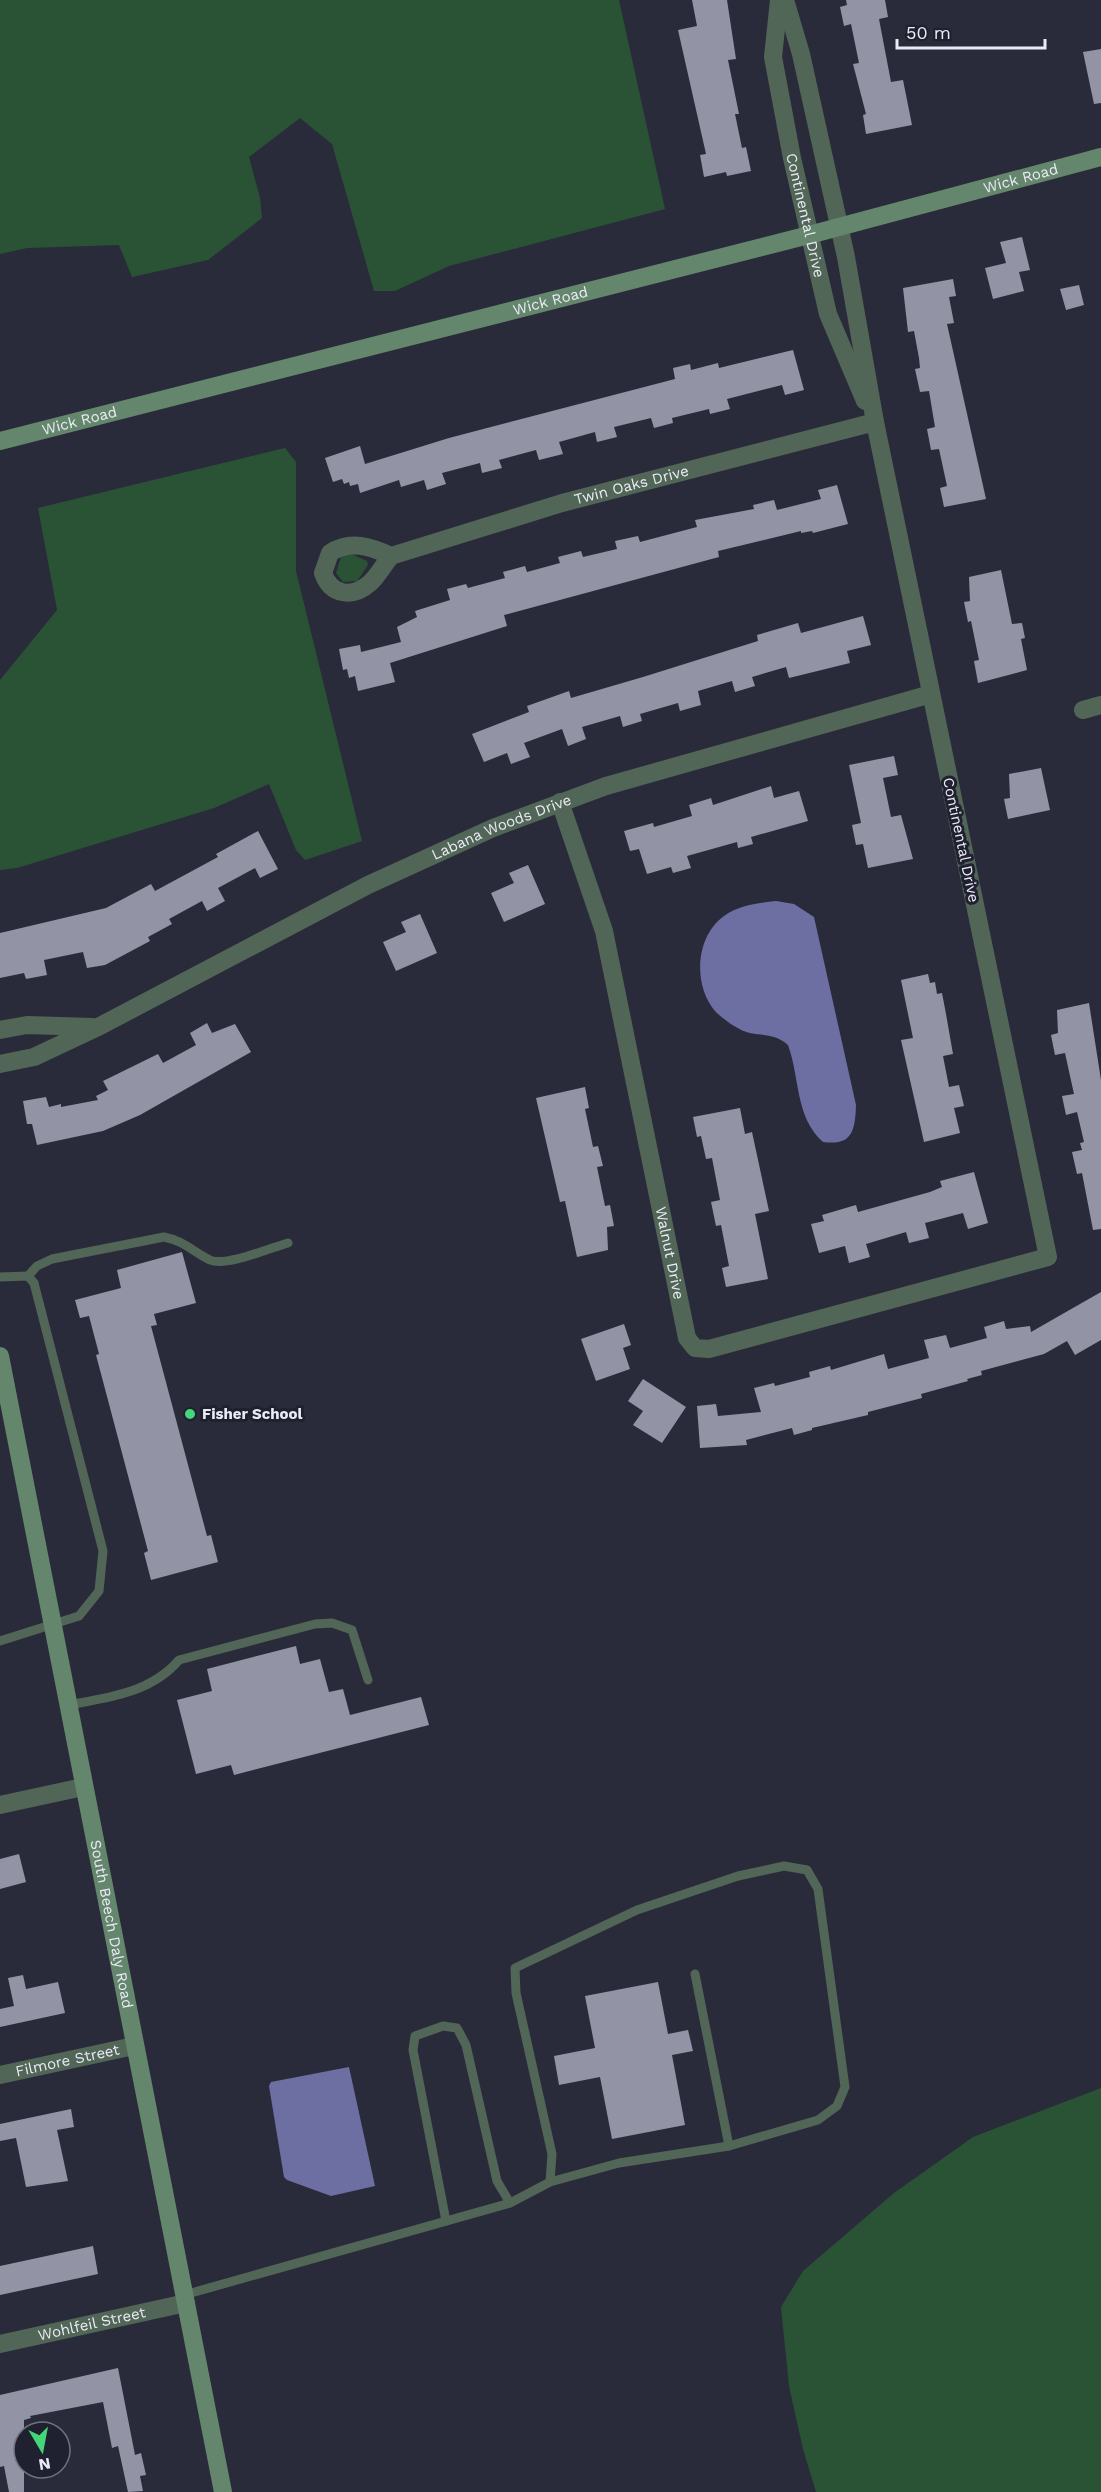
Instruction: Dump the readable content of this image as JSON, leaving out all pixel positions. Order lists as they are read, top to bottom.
{
  "streets": {
    "street": [
      "Wick Road",
      "Continental Drive",
      "Twin Oaks Drive",
      "Labana Woods Drive",
      "Walnut Drive",
      "South Beech Daly Road",
      "Filmore Street",
      "Wohlfeil Street"
    ]
  },
  "crossings": [
    ["Wick Road", "Continental Drive"],
    ["Continental Drive", "Twin Oaks Drive"],
    ["Continental Drive", "Labana Woods Drive"],
    ["Continental Drive", "Walnut Drive"],
    ["Labana Woods Drive", "Walnut Drive"],
    ["South Beech Daly Road", "Filmore Street"],
    ["South Beech Daly Road", "Wohlfeil Street"]
  ],
  "places": ["Fisher School"],
  "scale_bar": "50 m",
  "north": "bottom"
}
